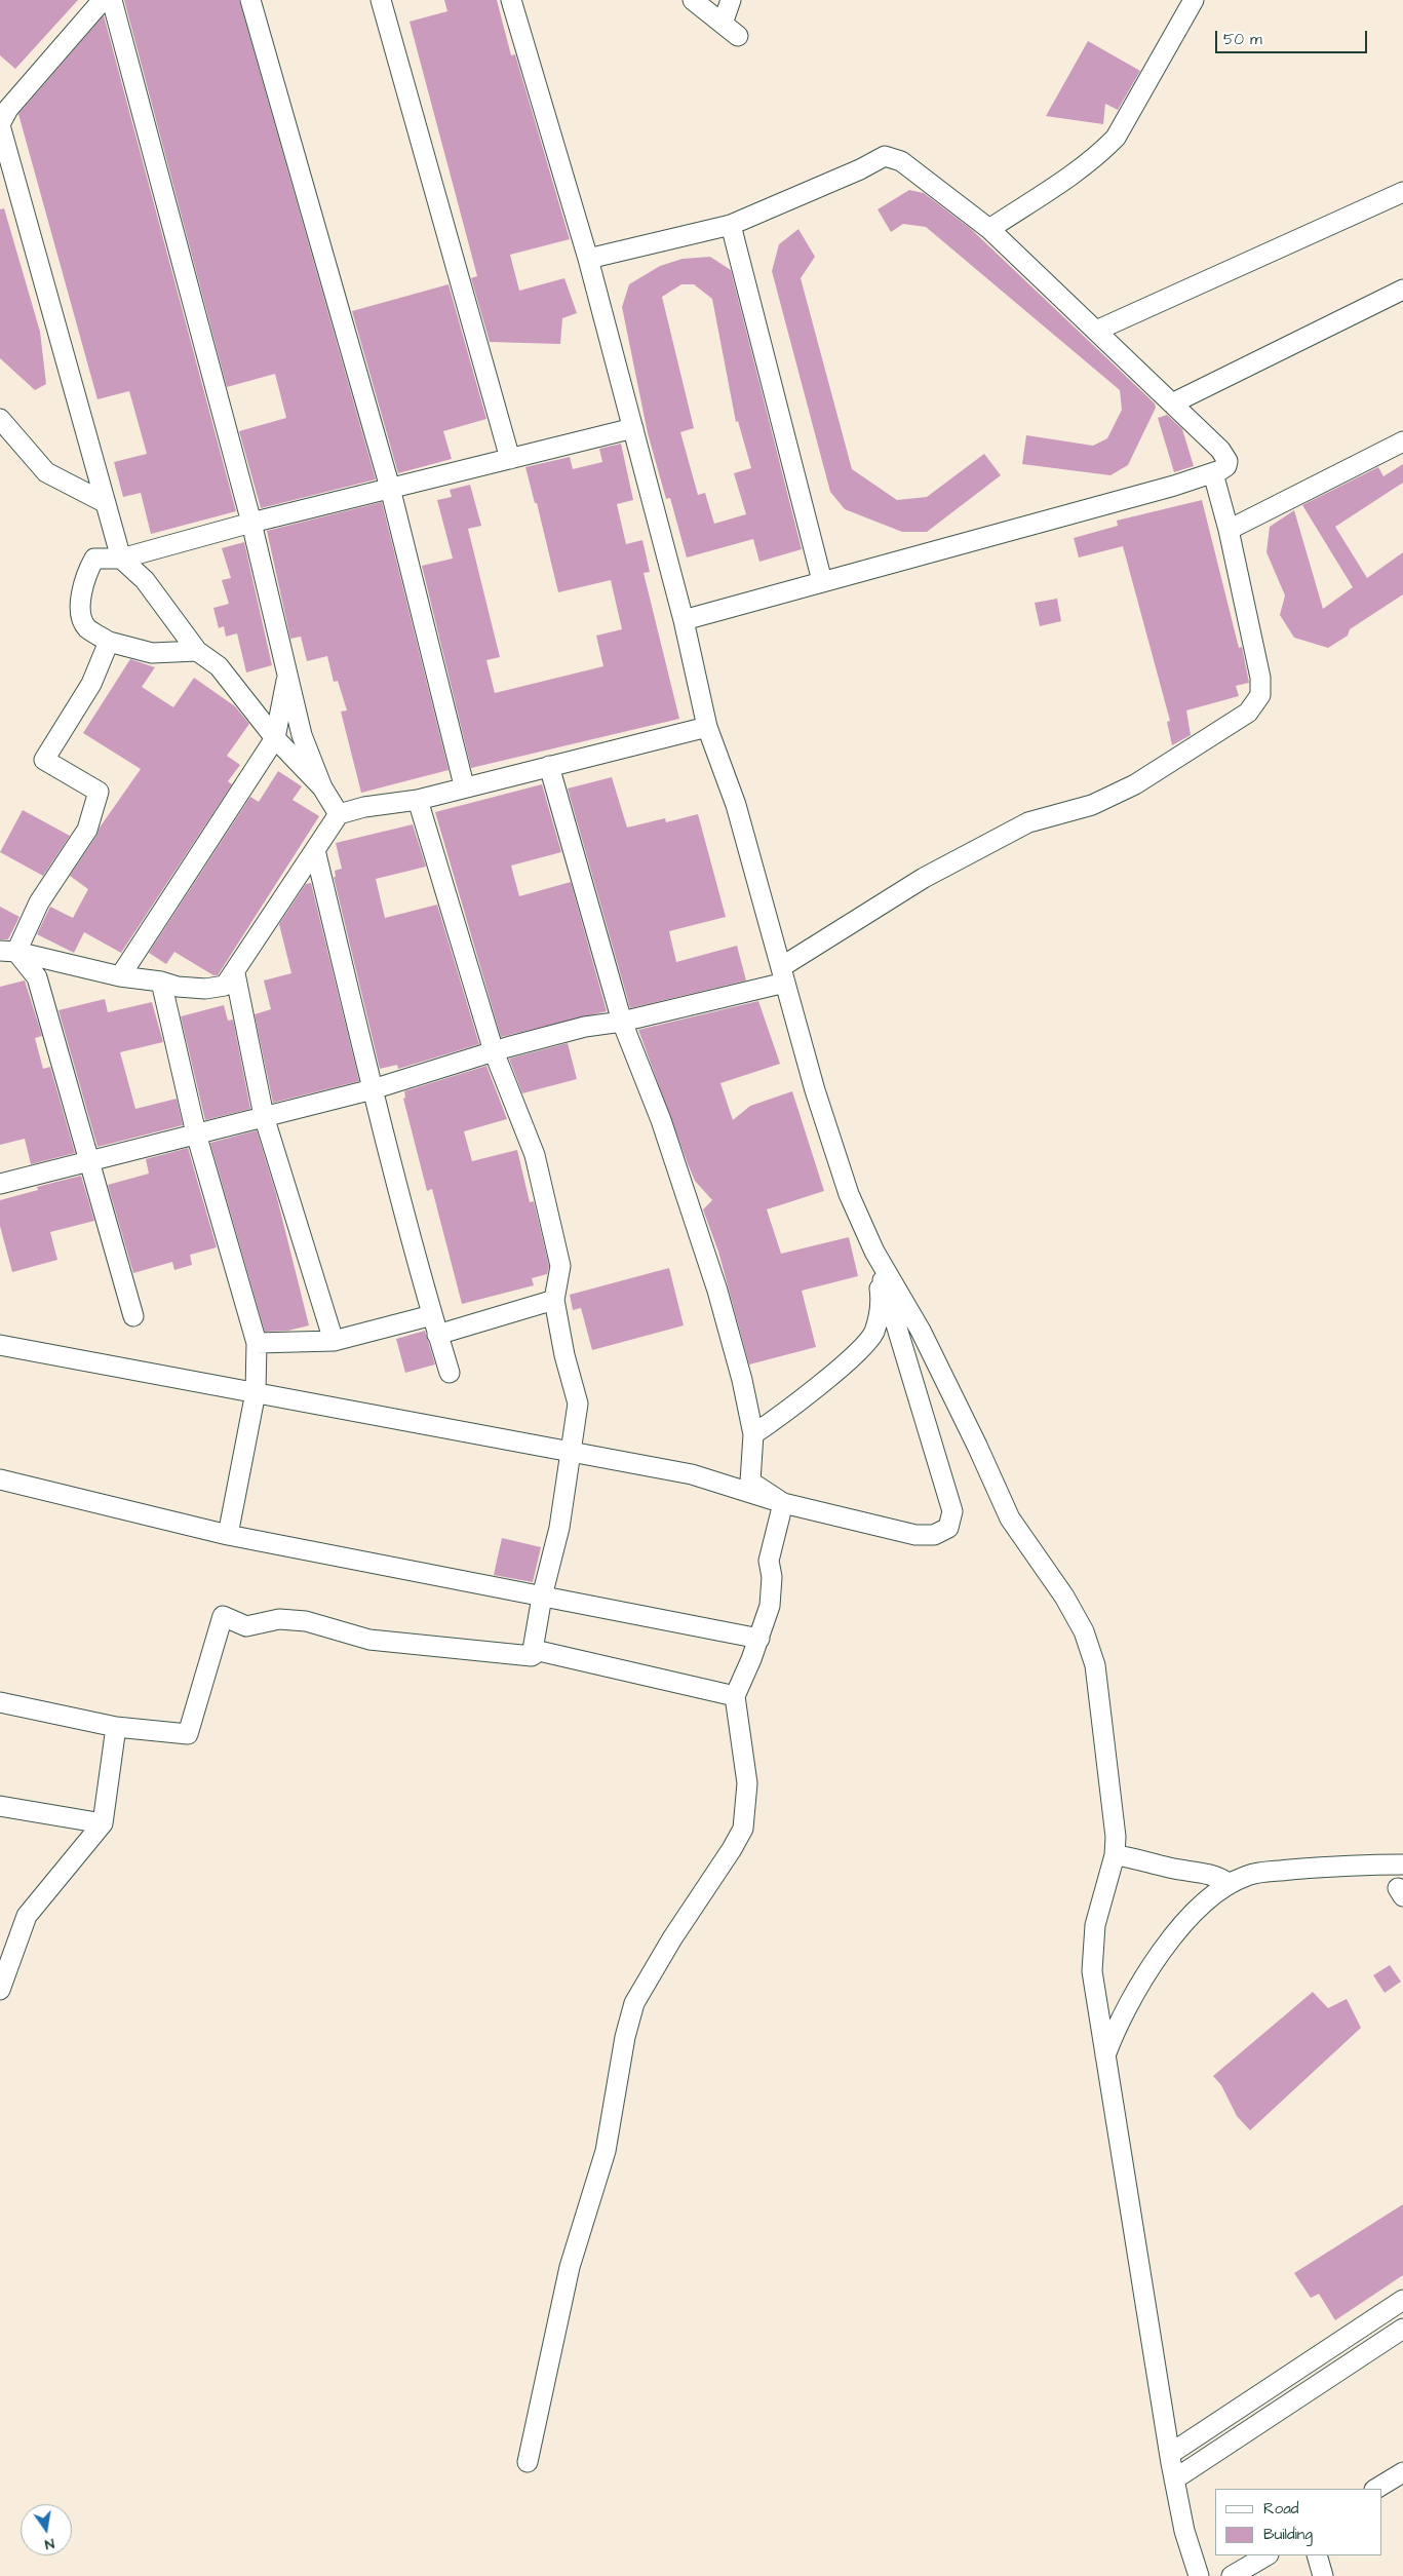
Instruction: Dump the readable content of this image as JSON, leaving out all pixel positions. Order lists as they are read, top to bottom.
{
  "legend": ["Road", "Building"],
  "scale_bar": "50 m",
  "north": "bottom"
}
